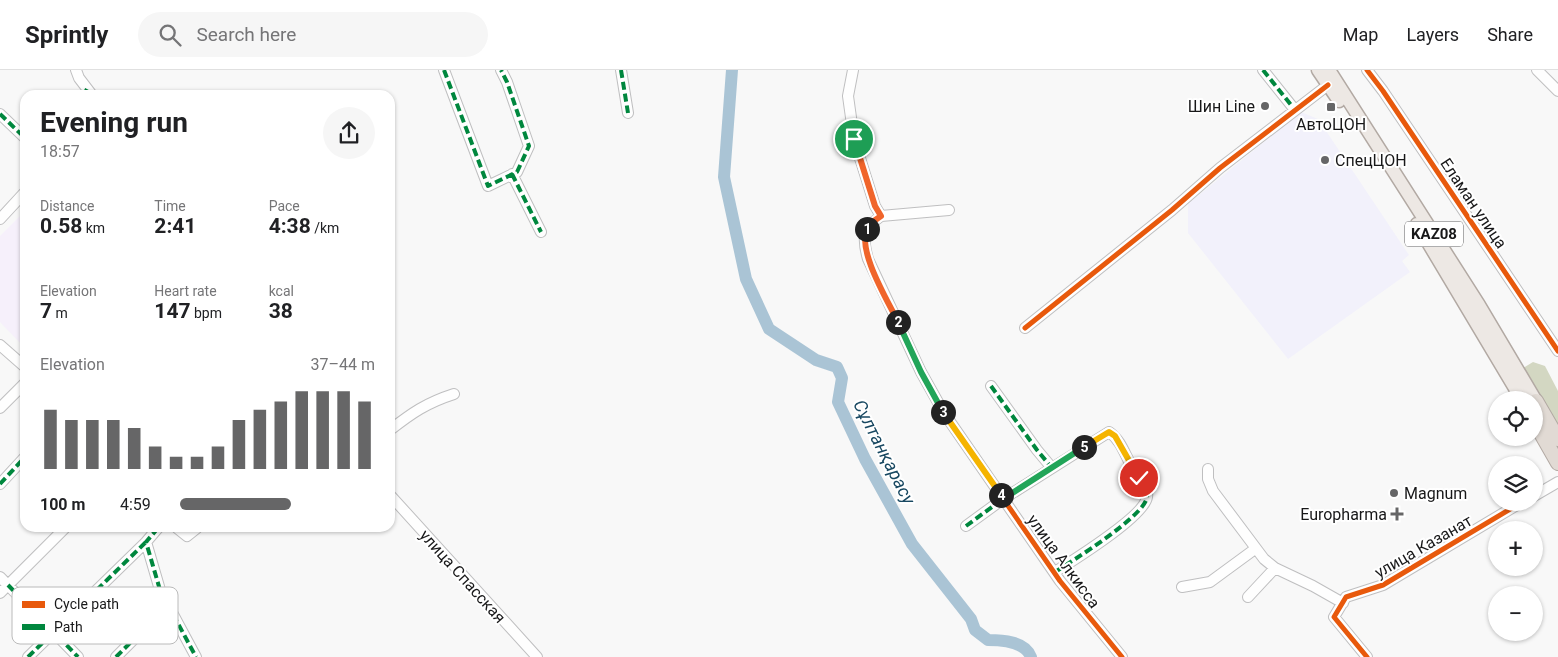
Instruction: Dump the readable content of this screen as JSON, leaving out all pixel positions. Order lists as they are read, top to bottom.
{
  "streets": {
    "highway": ["KAZ08"],
    "street": [
      "Еламан улица",
      "улица Казанат",
      "улица Алкисса",
      "улица Спасская"
    ]
  },
  "water": ["Сұлтанқарасу"],
  "places": {
    "other": ["Шин Line", "СпецЦОН", "Magnum"],
    "transit": ["АвтоЦОН"],
    "health": ["Europharma"]
  },
  "legend": ["Cycle path", "Path"],
  "page": {
    "header": "Sprintly",
    "search": "Search here",
    "nav": ["Map", "Layers", "Share"],
    "heading": ["Evening run", "18:57"],
    "stats": [
      ["Distance", "0.58 km"],
      ["Time", "2:41"],
      ["Pace", "4:38 /km"],
      ["Elevation", "7 m"],
      ["Heart rate", "147 bpm"],
      ["kcal", "38"]
    ],
    "pins": [
      "1",
      "2",
      "3",
      "5",
      "4"
    ],
    "chart": ["Elevation", "37–44 m"],
    "map_buttons": ["+", "−"],
    "list": [
      {
        "name": "100 m",
        "note": "4:59"
      }
    ]
  }
}
